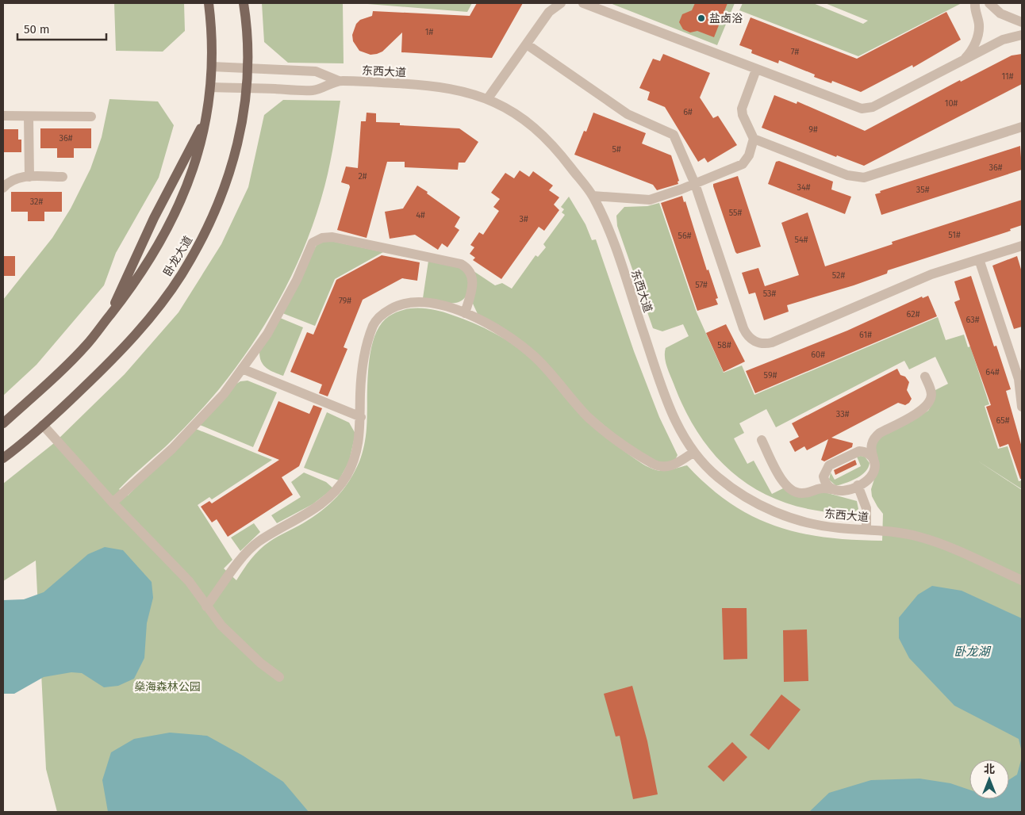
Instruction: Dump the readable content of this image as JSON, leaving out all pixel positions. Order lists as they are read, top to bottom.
{
  "streets": {
    "main road": ["卧龙大道"],
    "street": ["东西大道"]
  },
  "crossings": [
    ["东西大道", "卧龙大道"]
  ],
  "water": ["卧龙湖"],
  "parks": ["燊海森林公园"],
  "places": ["盐卤浴"],
  "house_numbers": [
    "1#",
    "7#",
    "11#",
    "10#",
    "6#",
    "9#",
    "36#",
    "5#",
    "36#",
    "2#",
    "34#",
    "35#",
    "32#",
    "55#",
    "4#",
    "3#",
    "51#",
    "56#",
    "54#",
    "52#",
    "57#",
    "53#",
    "79#",
    "62#",
    "63#",
    "61#",
    "58#",
    "60#",
    "64#",
    "59#",
    "33#",
    "65#"
  ],
  "scale_bar": "50 m",
  "north": "top"
}
